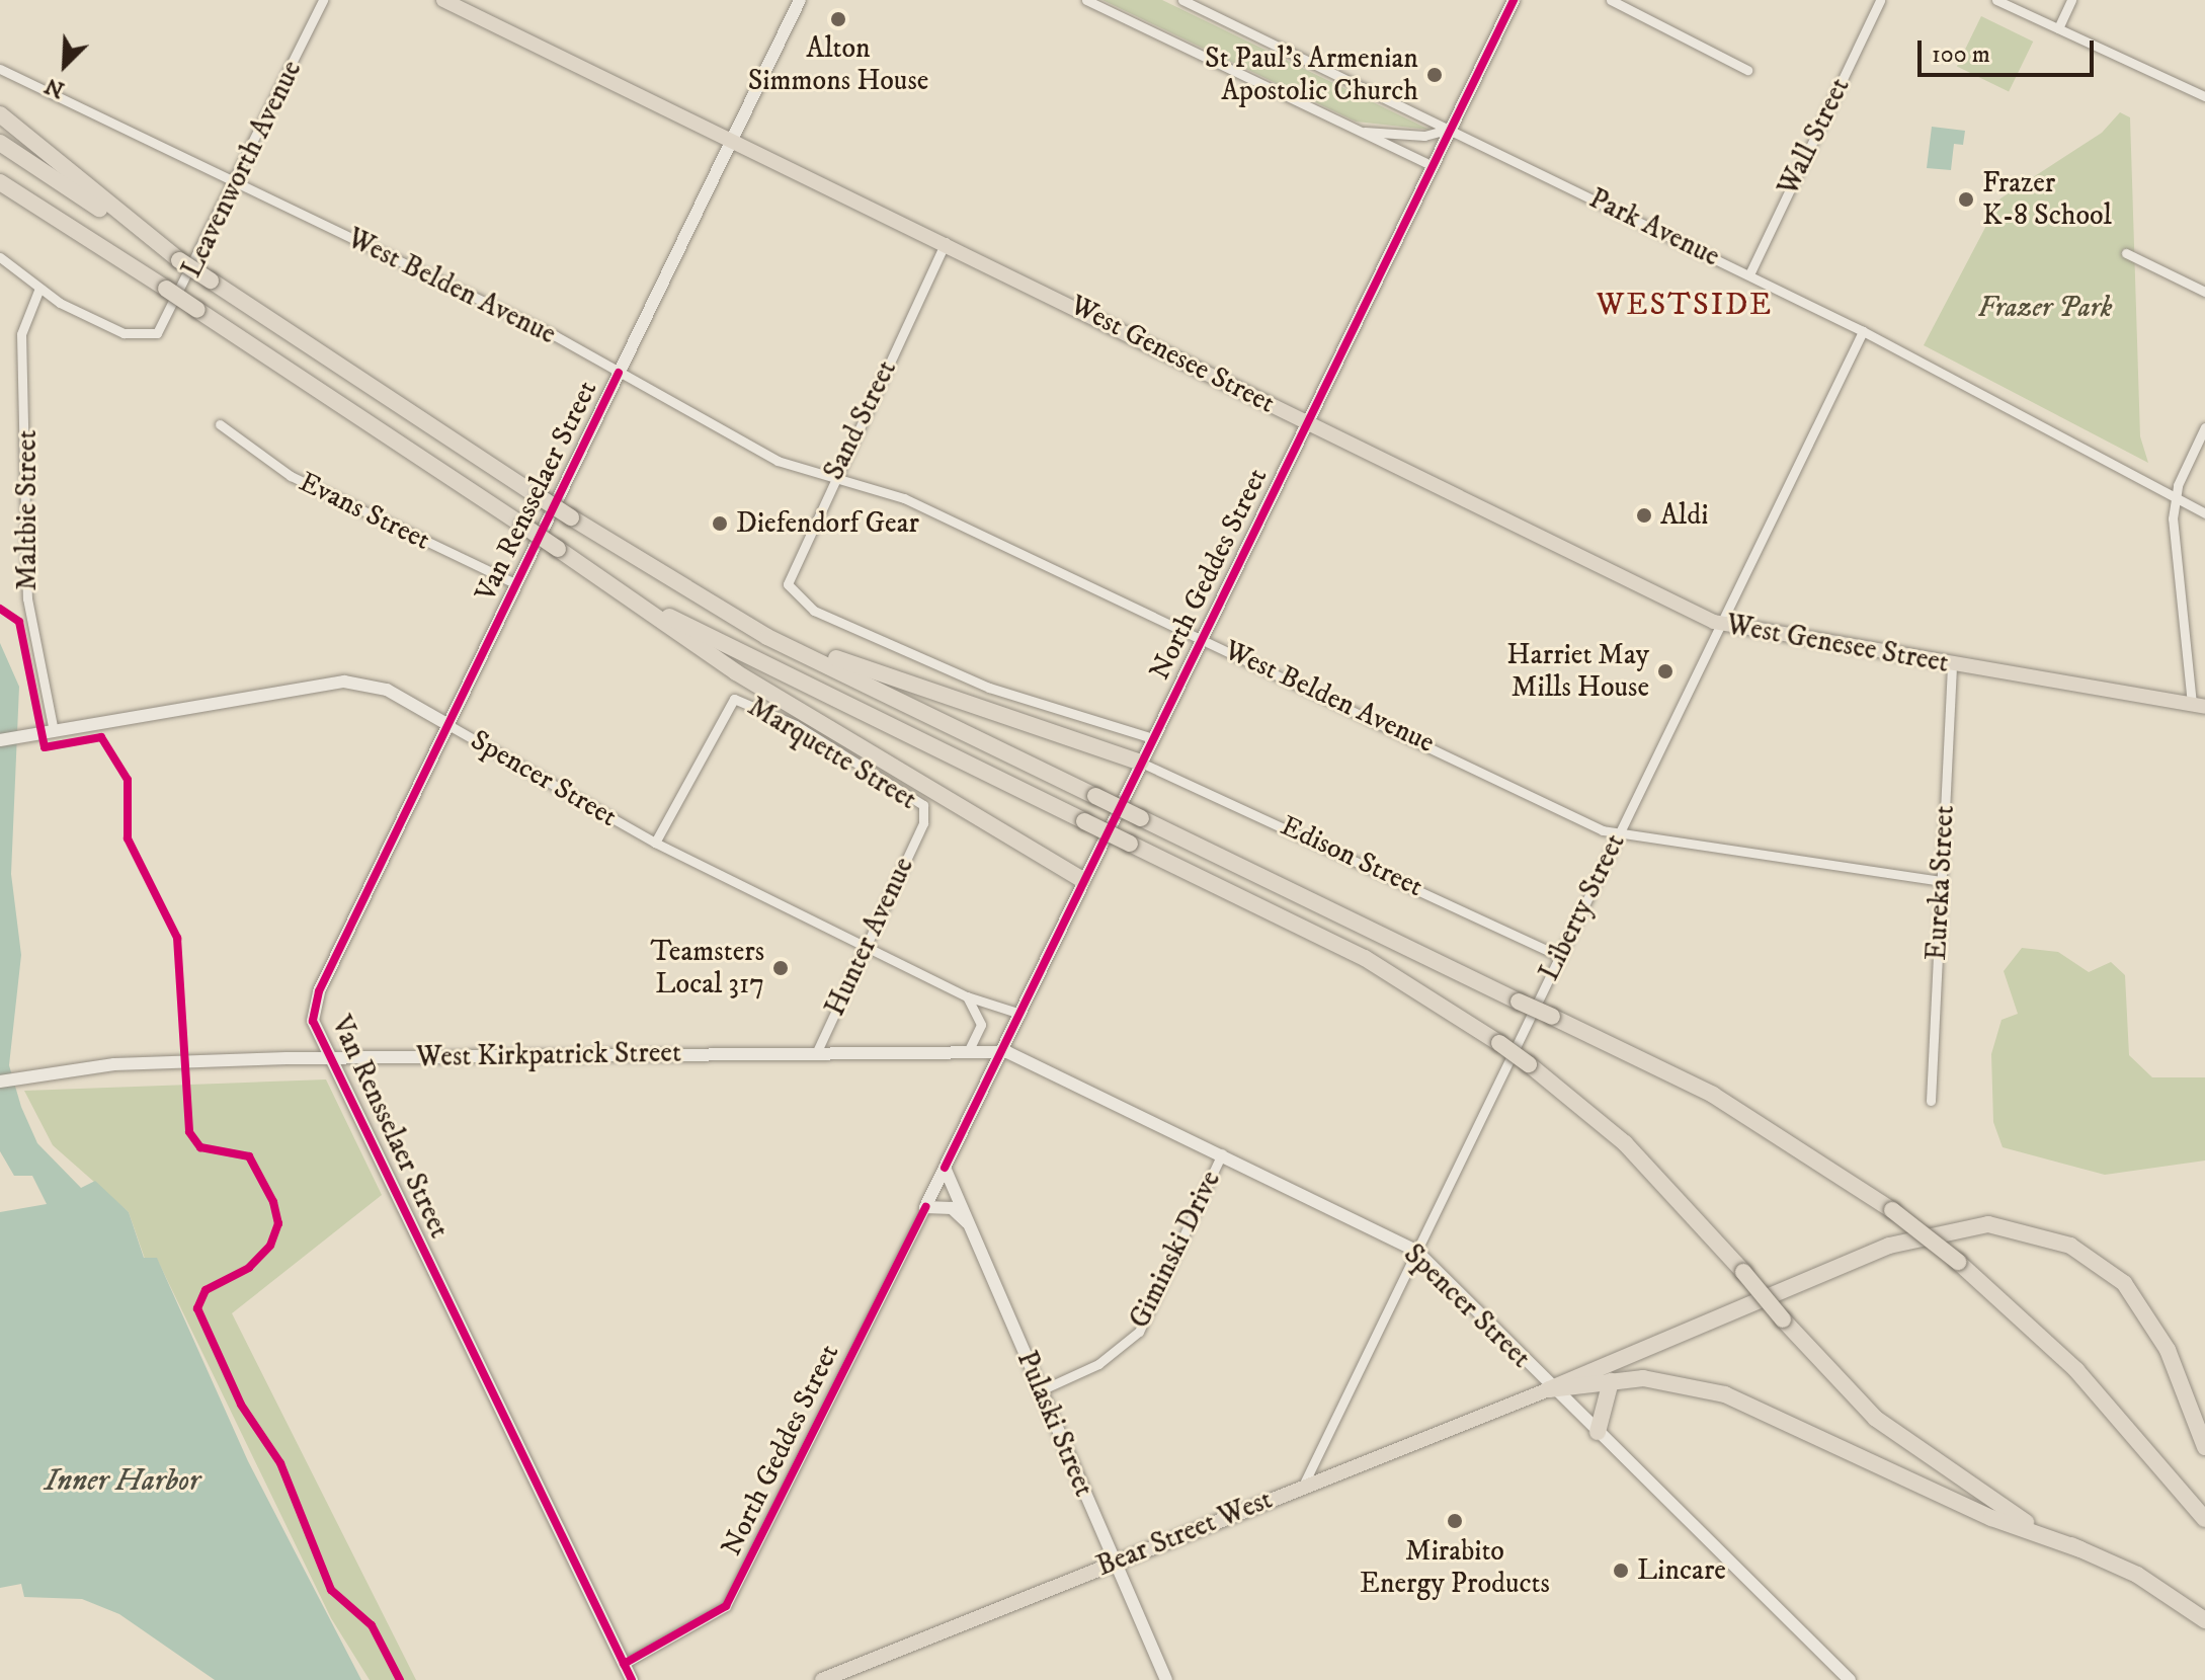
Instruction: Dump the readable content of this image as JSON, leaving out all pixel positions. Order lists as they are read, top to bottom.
{
  "streets": {
    "main road": ["West Genesee Street", "Bear Street West"],
    "street": [
      "Wall Street",
      "Leavenworth Avenue",
      "Park Avenue",
      "West Belden Avenue",
      "Sand Street",
      "Van Rensselaer Street",
      "Maltbie Street",
      "Evans Street",
      "North Geddes Street",
      "Marquette Street",
      "Spencer Street",
      "Edison Street",
      "Eureka Street",
      "Liberty Street",
      "Hunter Avenue",
      "West Kirkpatrick Street",
      "Giminski Drive",
      "Pulaski Street"
    ]
  },
  "crossings": [
    ["Wall Street", "Park Avenue"],
    ["Leavenworth Avenue", "West Belden Avenue"],
    ["Leavenworth Avenue", "Maltbie Street"],
    ["Park Avenue", "North Geddes Street"],
    ["Park Avenue", "Liberty Street"],
    ["West Belden Avenue", "Sand Street"],
    ["West Belden Avenue", "Van Rensselaer Street"],
    ["West Belden Avenue", "North Geddes Street"],
    ["West Belden Avenue", "Eureka Street"],
    ["West Belden Avenue", "Liberty Street"],
    ["West Genesee Street", "Sand Street"],
    ["West Genesee Street", "Van Rensselaer Street"],
    ["West Genesee Street", "North Geddes Street"],
    ["West Genesee Street", "Eureka Street"],
    ["West Genesee Street", "Liberty Street"],
    ["Sand Street", "North Geddes Street"],
    ["Van Rensselaer Street", "Evans Street"],
    ["Van Rensselaer Street", "North Geddes Street"],
    ["Van Rensselaer Street", "Spencer Street"],
    ["Van Rensselaer Street", "West Kirkpatrick Street"],
    ["Maltbie Street", "Spencer Street"],
    ["North Geddes Street", "Spencer Street"],
    ["North Geddes Street", "Edison Street"],
    ["North Geddes Street", "West Kirkpatrick Street"],
    ["North Geddes Street", "Pulaski Street"],
    ["Marquette Street", "Spencer Street"],
    ["Marquette Street", "Hunter Avenue"],
    ["Spencer Street", "Liberty Street"],
    ["Spencer Street", "Hunter Avenue"],
    ["Spencer Street", "West Kirkpatrick Street"],
    ["Spencer Street", "Giminski Drive"],
    ["Spencer Street", "Bear Street West"],
    ["Edison Street", "Liberty Street"],
    ["Liberty Street", "Bear Street West"],
    ["Hunter Avenue", "West Kirkpatrick Street"],
    ["Giminski Drive", "Pulaski Street"],
    ["Pulaski Street", "Bear Street West"]
  ],
  "districts": ["WESTSIDE"],
  "water": ["Inner Harbor"],
  "parks": ["Frazer Park"],
  "places": [
    "Alton Simmons House",
    "St Paul's Armenian Apostolic Church",
    "Frazer K-8 School",
    "Aldi",
    "Diefendorf Gear",
    "Harriet May Mills House",
    "Teamsters Local 317",
    "Mirabito Energy Products",
    "Lincare"
  ],
  "scale_bar": "100 m",
  "north": "bottom left"
}
